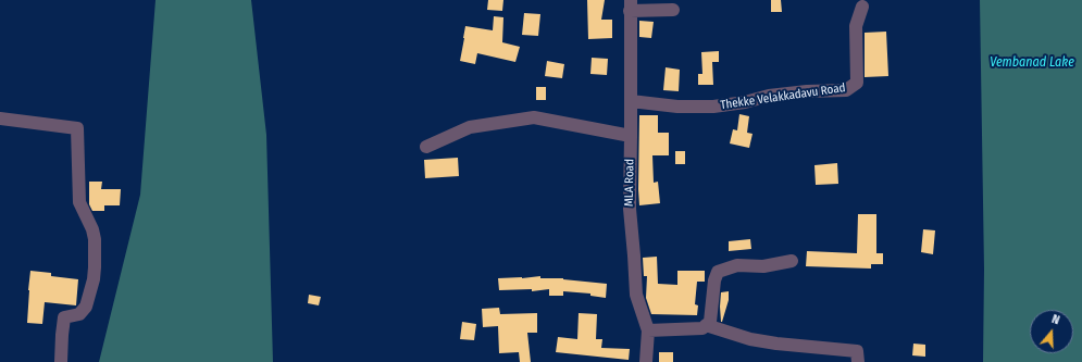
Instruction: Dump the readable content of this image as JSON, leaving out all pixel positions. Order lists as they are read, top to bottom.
{
  "streets": {
    "street": ["Thekke Velakkadavu Road", "MLA Road"]
  },
  "crossings": [
    ["Thekke Velakkadavu Road", "MLA Road"]
  ],
  "water": ["Vembanad Lake"],
  "north": "top"
}
